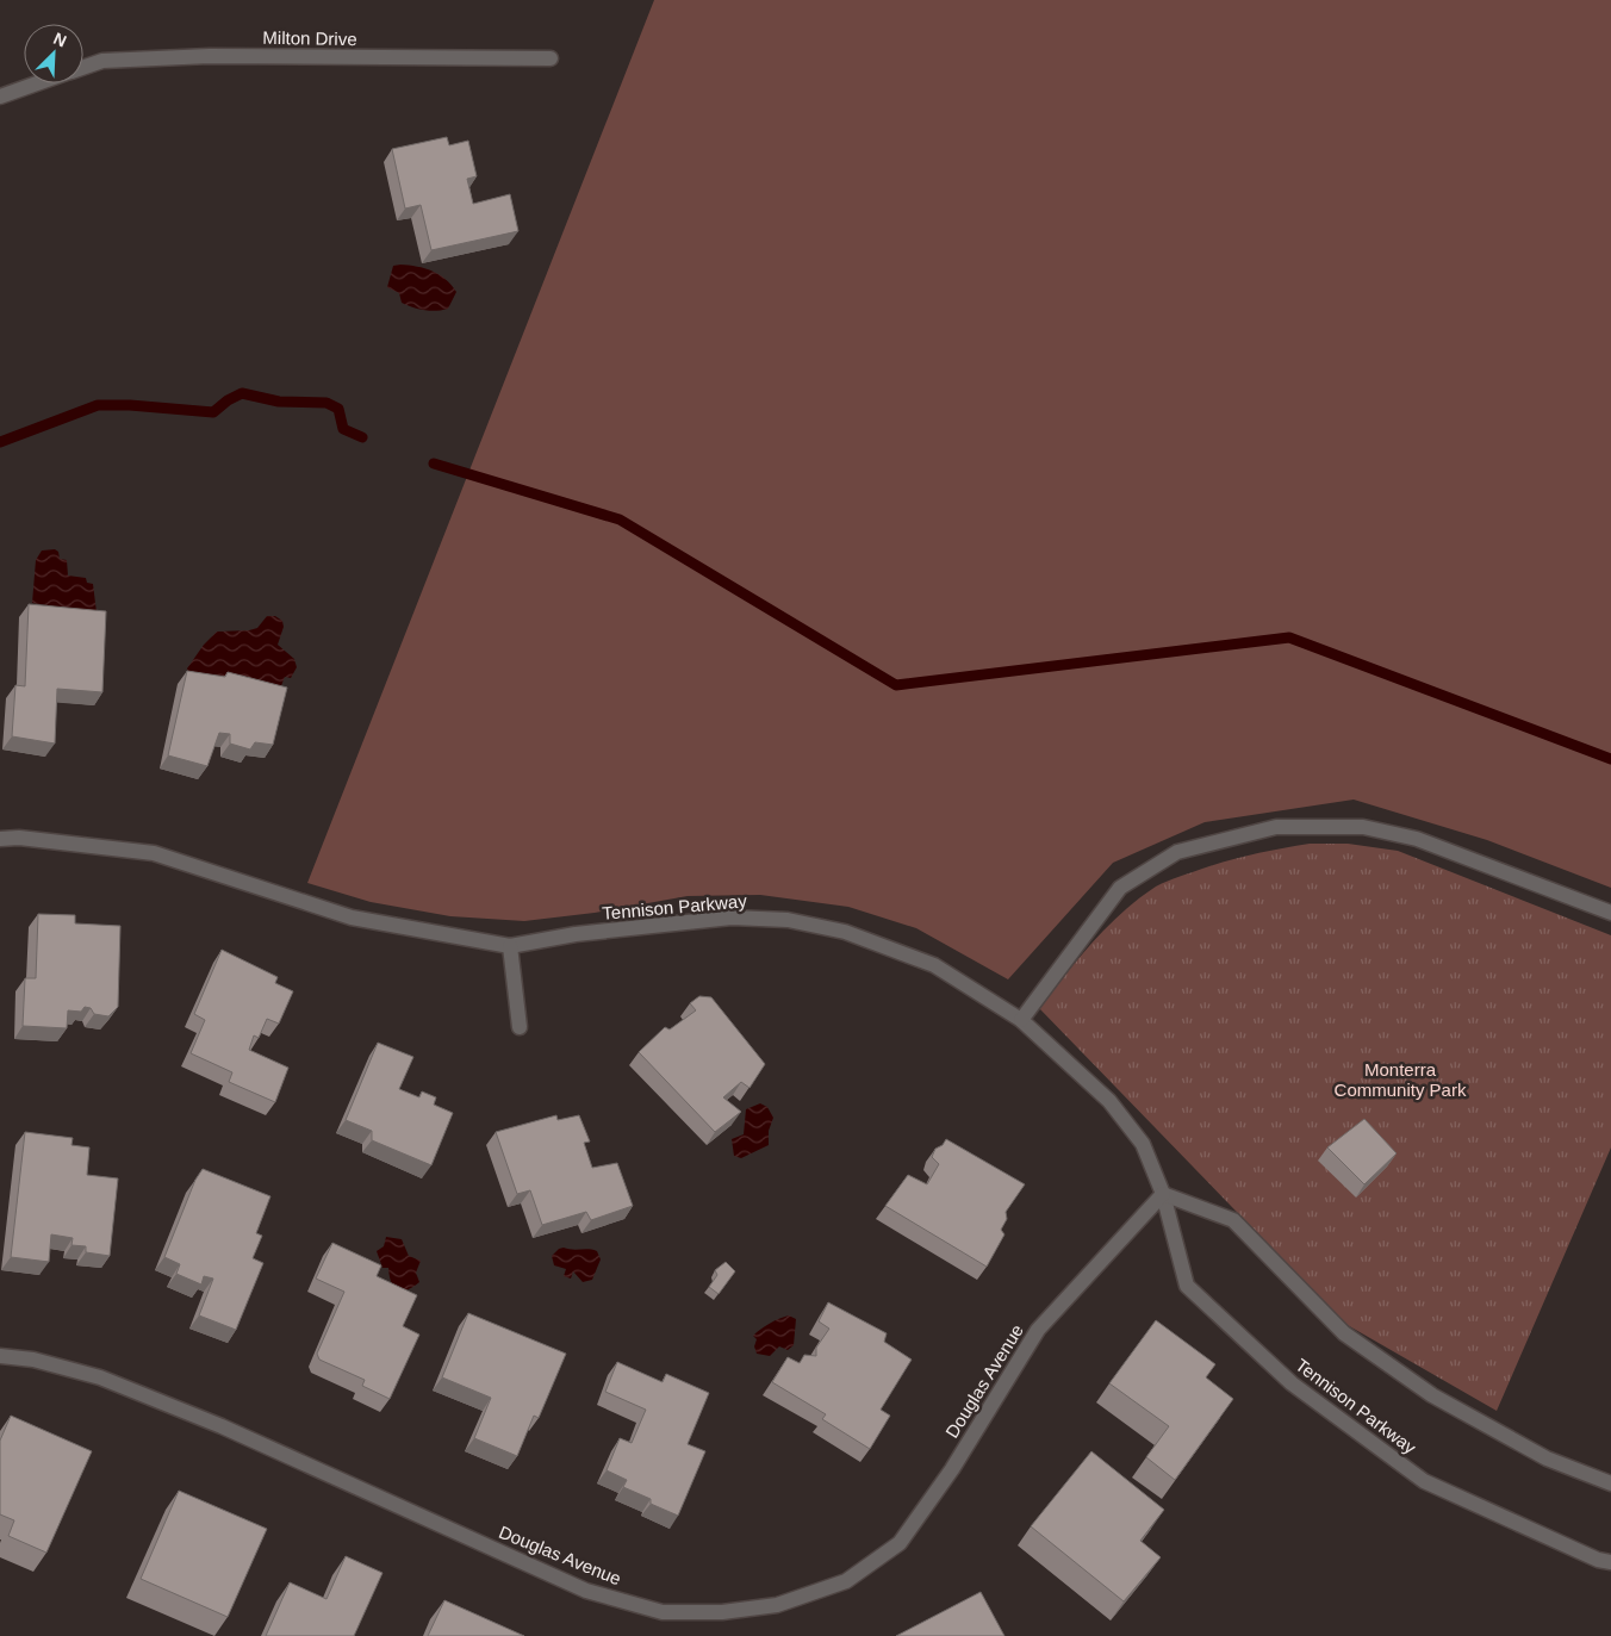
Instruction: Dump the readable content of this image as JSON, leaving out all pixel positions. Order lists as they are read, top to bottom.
{
  "streets": {
    "street": ["Milton Drive", "Tennison Parkway", "Douglas Avenue"]
  },
  "crossings": [
    ["Tennison Parkway", "Douglas Avenue"]
  ],
  "parks": ["Monterra Community Park"],
  "north": "top right"
}
